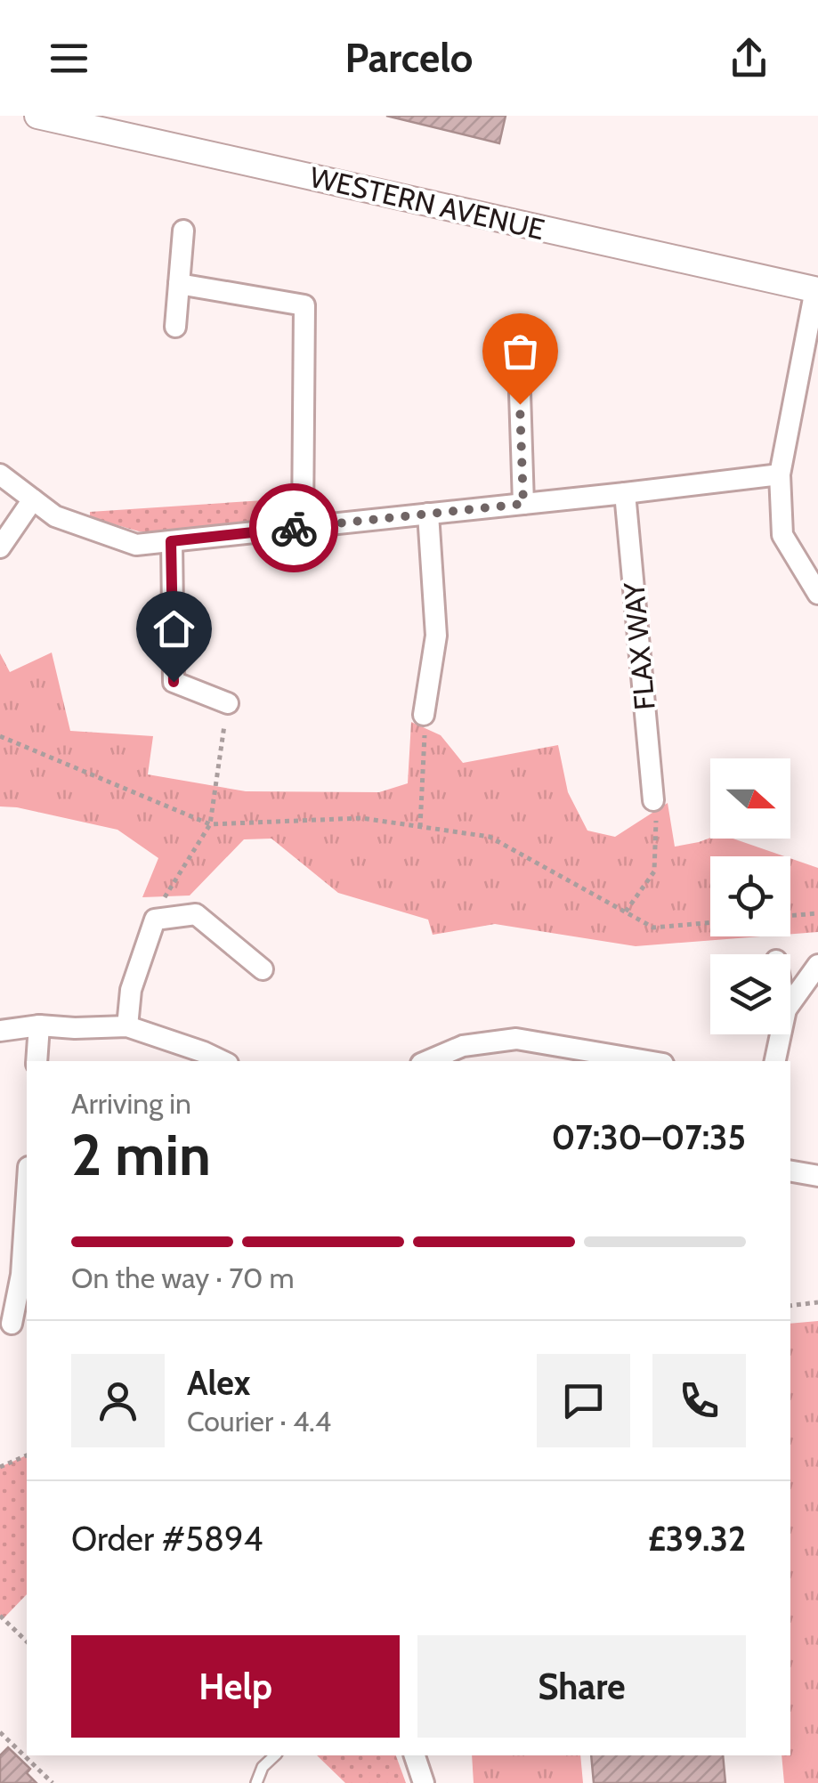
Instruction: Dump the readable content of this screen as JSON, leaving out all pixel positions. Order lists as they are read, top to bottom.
{
  "streets": {
    "street": ["WESTERN AVENUE", "FLAX WAY"]
  },
  "north": "right",
  "page": {
    "header": "Parcelo",
    "heading": ["2 min", "Arriving in", "07:30–07:35"],
    "panel": [
      "Alex",
      "Courier · 4.4",
      "Order #5894",
      "£39.32"
    ],
    "bar": "On the way · 70 m",
    "buttons": ["Help", "Share"]
  }
}
